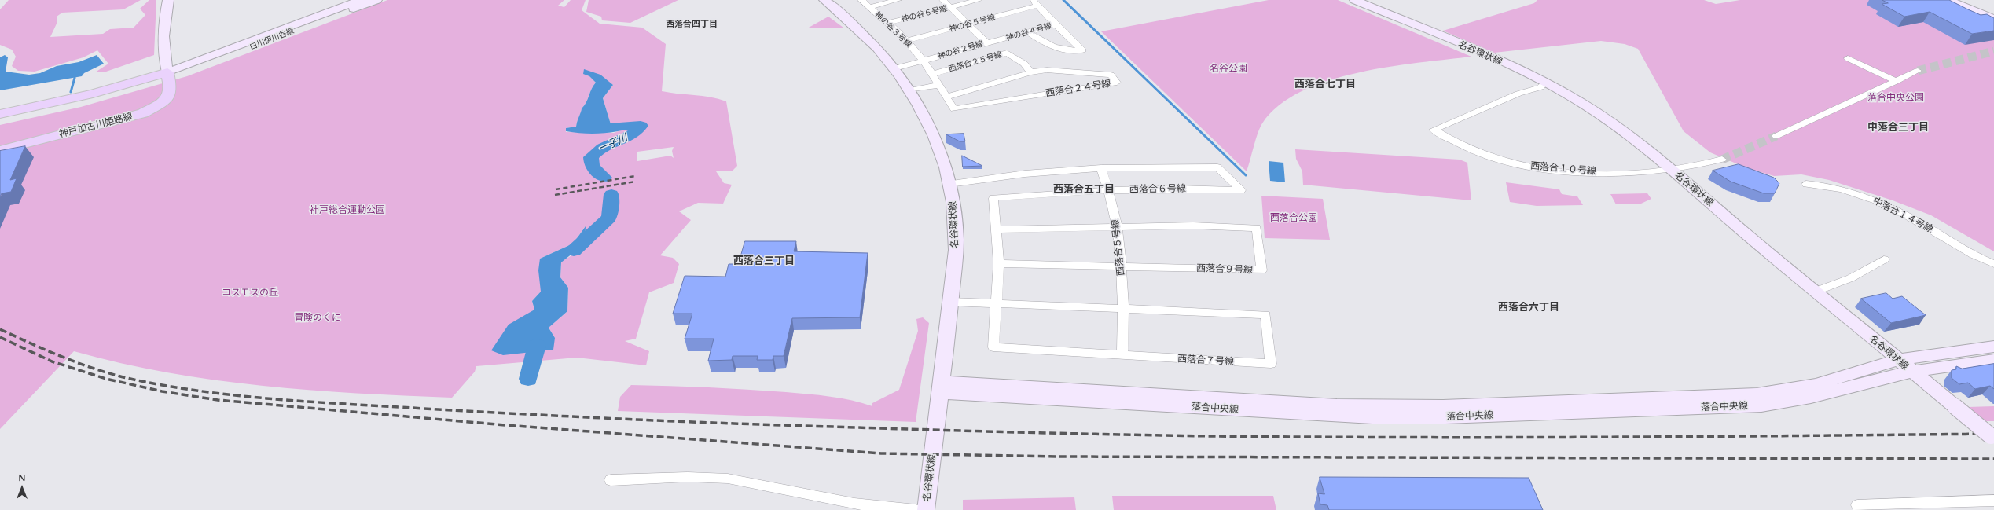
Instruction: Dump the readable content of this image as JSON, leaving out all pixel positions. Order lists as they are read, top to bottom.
{
  "streets": {
    "main road": ["神戸加古川姫路線"],
    "street": [
      "神の谷６号線",
      "神の谷５号線",
      "神の谷３号線",
      "神の谷４号線",
      "白川伊川谷線",
      "神の谷２号線",
      "名谷環状線",
      "西落合２５号線",
      "西落合２４号線",
      "西落合１０号線",
      "西落合６号線",
      "中落合１４号線",
      "西落合５号線",
      "西落合９号線",
      "西落合７号線",
      "落合中央線"
    ]
  },
  "crossings": [
    ["神の谷６号線", "神の谷３号線"],
    ["神の谷６号線", "神の谷２号線"],
    ["神の谷５号線", "神の谷３号線"],
    ["神の谷５号線", "神の谷４号線"],
    ["神の谷５号線", "神の谷２号線"],
    ["神の谷３号線", "神の谷２号線"],
    ["神の谷３号線", "西落合２４号線"],
    ["神の谷４号線", "神の谷２号線"],
    ["白川伊川谷線", "神戸加古川姫路線"],
    ["神の谷２号線", "名谷環状線"],
    ["神の谷２号線", "西落合２４号線"],
    ["名谷環状線", "西落合１０号線"],
    ["名谷環状線", "落合中央線"],
    ["西落合２５号線", "西落合２４号線"],
    ["西落合６号線", "西落合５号線"],
    ["西落合６号線", "西落合９号線"],
    ["西落合６号線", "西落合７号線"],
    ["西落合５号線", "西落合９号線"],
    ["西落合５号線", "西落合７号線"]
  ],
  "districts": [
    "西落合四丁目",
    "西落合七丁目",
    "中落合三丁目",
    "西落合五丁目",
    "西落合三丁目",
    "西落合六丁目"
  ],
  "water": ["一子川"],
  "parks": [
    "名谷公園",
    "落合中央公園",
    "神戸総合運動公園",
    "西落合公園",
    "コスモスの丘",
    "冒険のくに"
  ],
  "north": "top"
}
